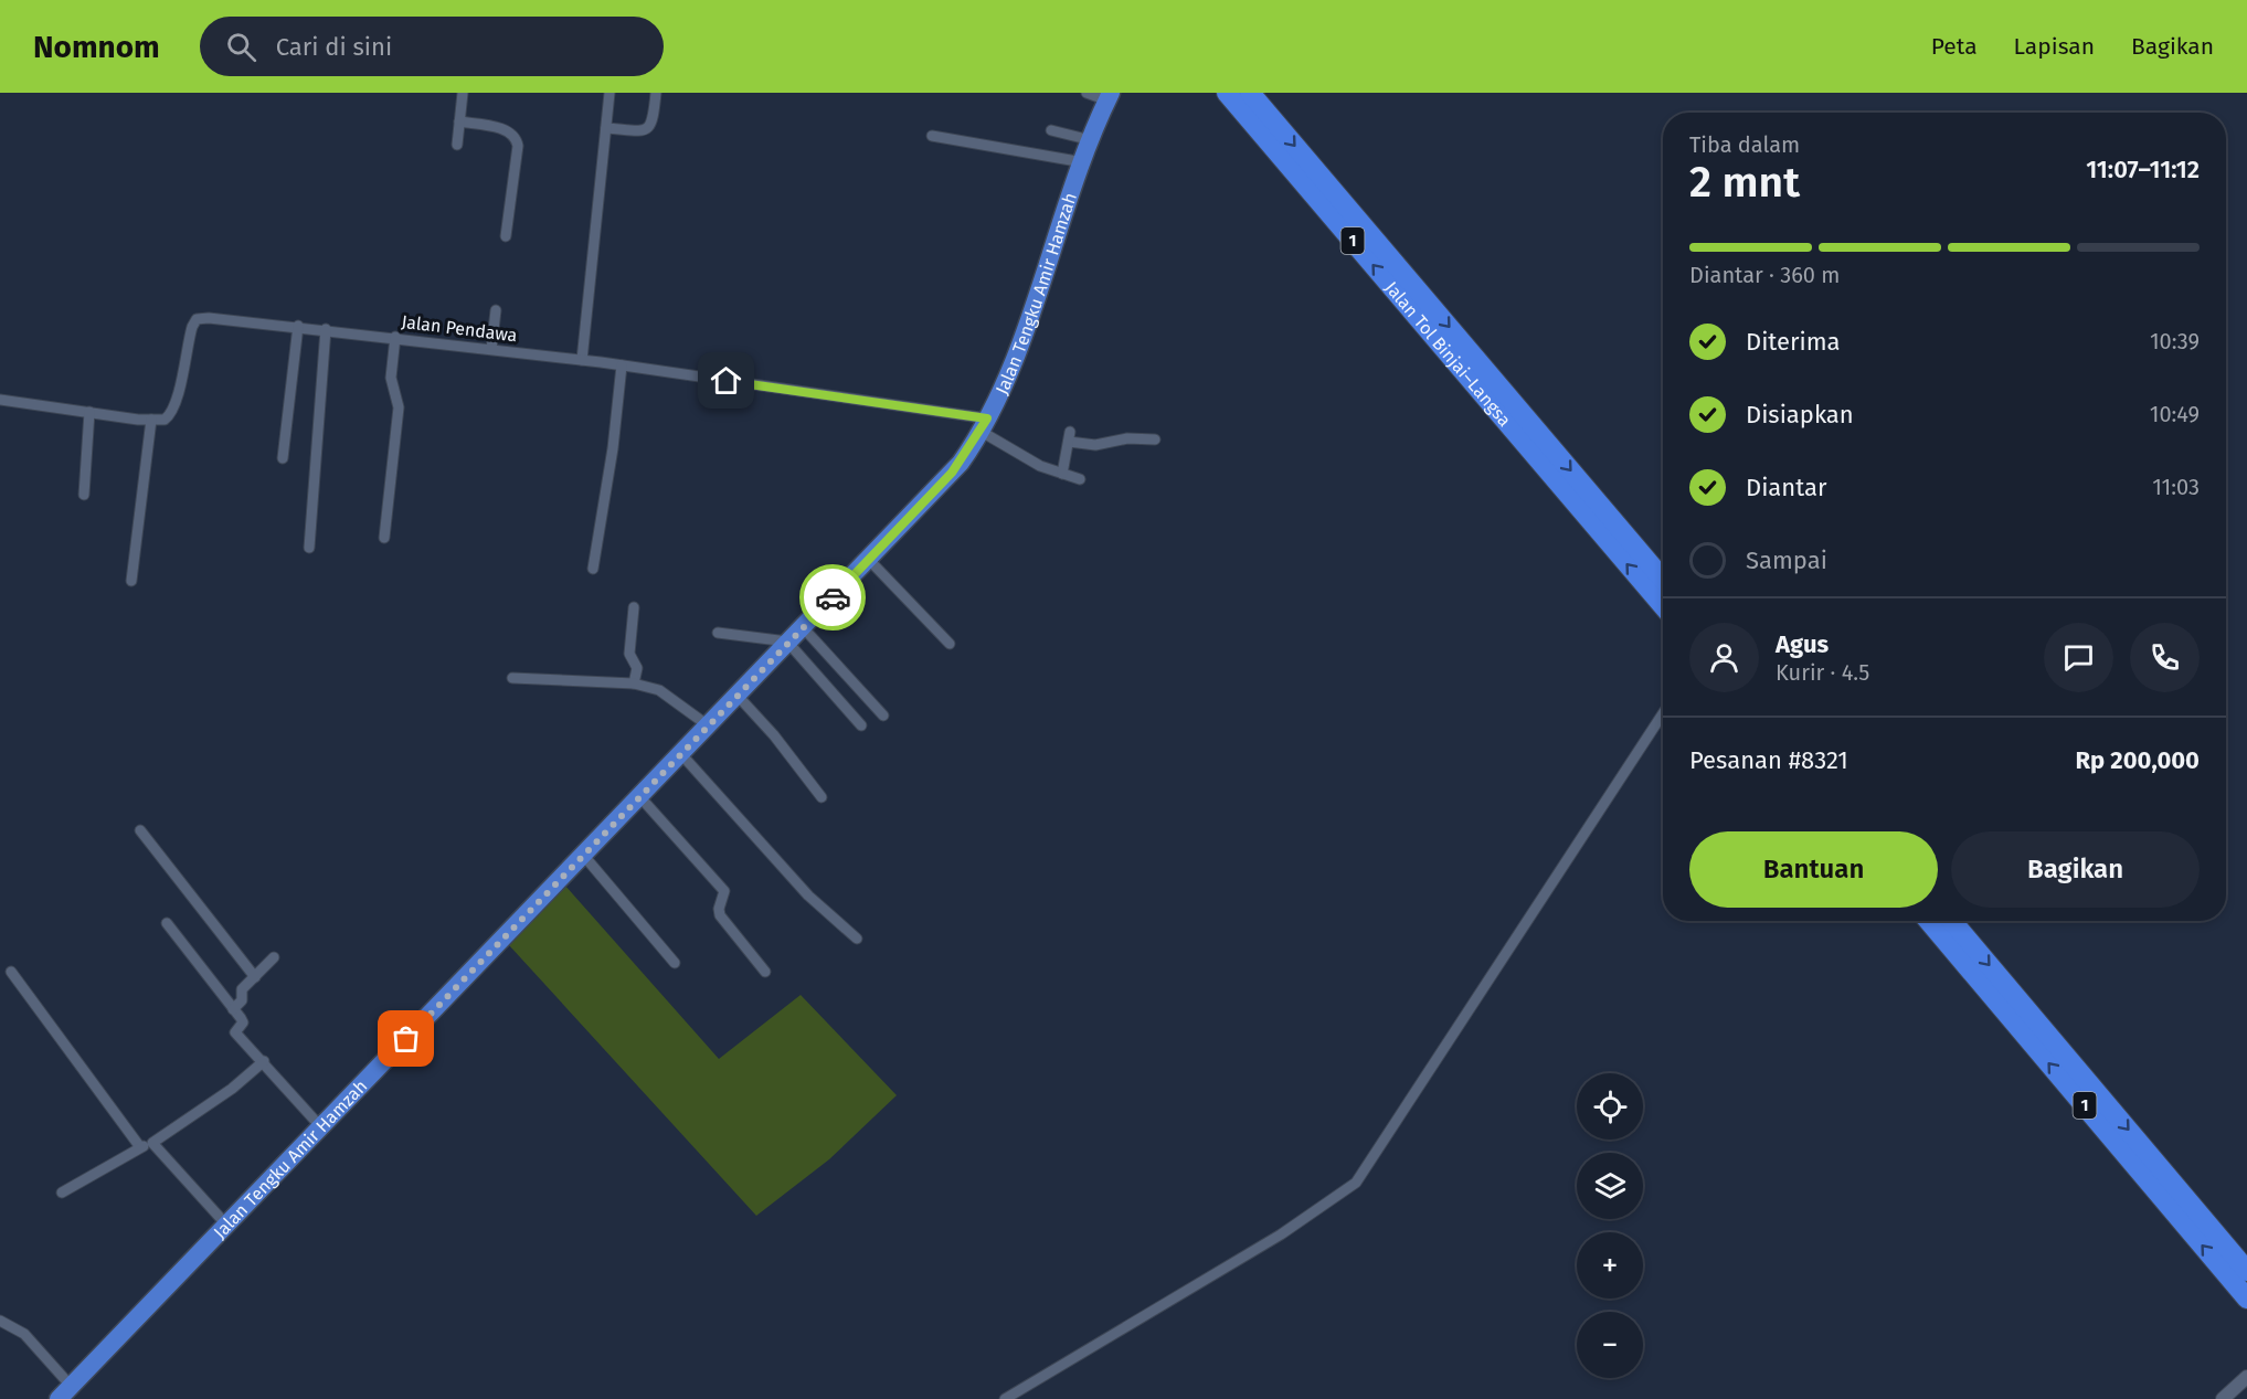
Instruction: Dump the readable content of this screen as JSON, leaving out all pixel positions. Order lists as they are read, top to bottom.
{
  "streets": {
    "highway": ["1", "Jalan Tengku Amir Hamzah", "Jalan Tol Binjai–Langsa"],
    "street": ["Jalan Pendawa"]
  },
  "crossings": [
    ["Jalan Tengku Amir Hamzah", "Jalan Pendawa"]
  ],
  "page": {
    "header": "Nomnom",
    "search": "Cari di sini",
    "nav": ["Peta", "Lapisan", "Bagikan"],
    "heading": ["2 mnt", "Tiba dalam", "11:07–11:12"],
    "panel": [
      "Agus",
      "Kurir · 4.5",
      "Pesanan #8321",
      "Rp 200,000"
    ],
    "bar": "Diantar · 360 m",
    "list": [
      ["Diterima", "10:39"],
      ["Disiapkan", "10:49"],
      ["Diantar", "11:03"],
      "Sampai"
    ],
    "buttons": ["Bantuan", "Bagikan"],
    "map_buttons": ["+", "−"]
  }
}
